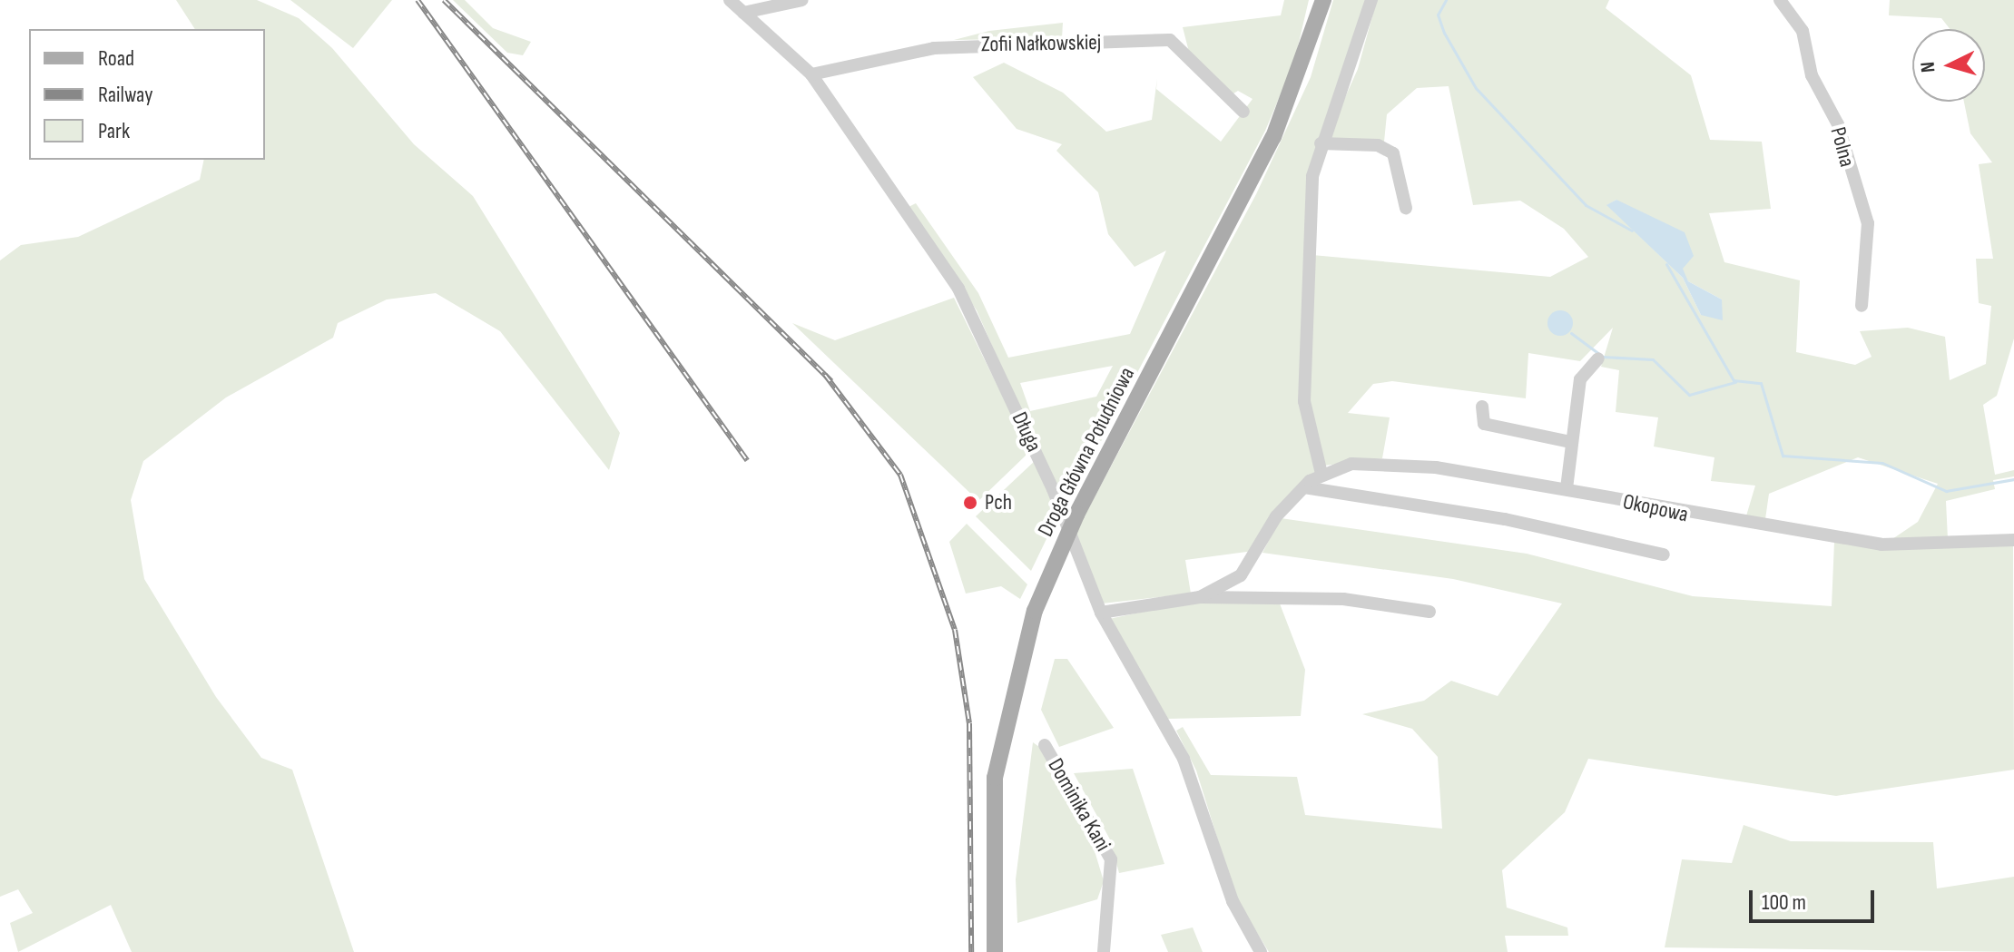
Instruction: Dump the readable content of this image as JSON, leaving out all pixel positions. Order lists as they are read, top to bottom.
{
  "streets": {
    "main road": ["Droga Główna Południowa"],
    "street": [
      "Zofii Nałkowskiej",
      "Polna",
      "Długa",
      "Okopowa",
      "Dominika Kani"
    ]
  },
  "crossings": [
    ["Zofii Nałkowskiej", "Długa"],
    ["Długa", "Okopowa"]
  ],
  "places": ["Pch"],
  "legend": ["Road", "Railway", "Park"],
  "scale_bar": "100 m",
  "north": "left"
}
